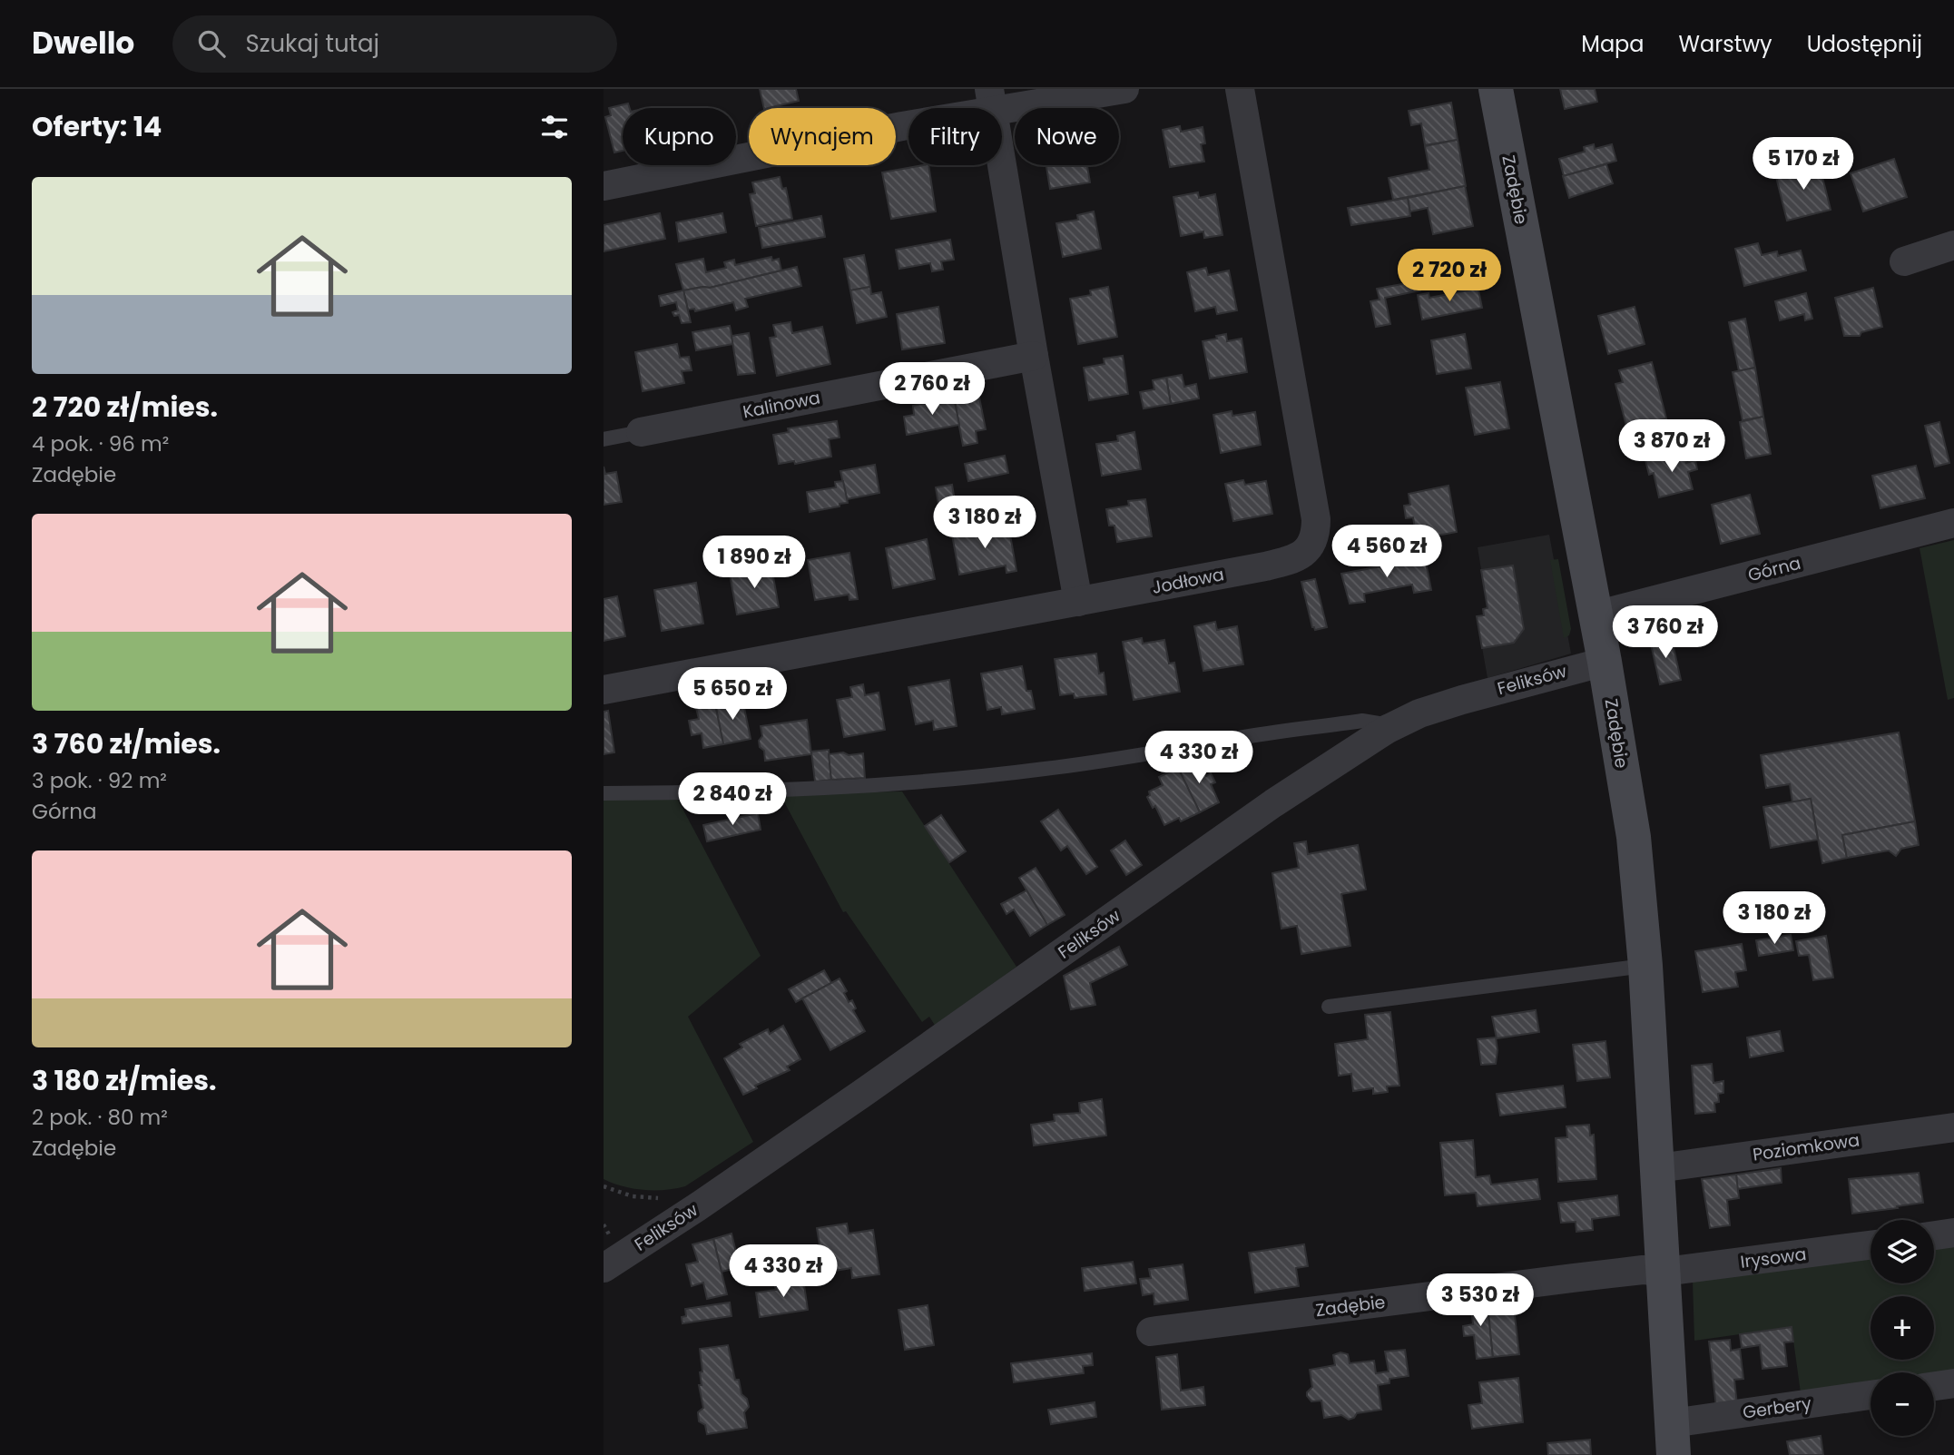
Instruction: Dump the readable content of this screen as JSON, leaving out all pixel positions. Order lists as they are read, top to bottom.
{
  "streets": {
    "street": [
      "Zadębie",
      "Kalinowa",
      "Górna",
      "Jodłowa",
      "Feliksów",
      "Poziomkowa",
      "Irysowa",
      "Gerbery"
    ]
  },
  "crossings": [
    ["Zadębie", "Górna"],
    ["Zadębie", "Feliksów"],
    ["Zadębie", "Poziomkowa"],
    ["Zadębie", "Irysowa"],
    ["Zadębie", "Gerbery"]
  ],
  "page": {
    "header": "Dwello",
    "search": "Szukaj tutaj",
    "nav": ["Mapa", "Warstwy", "Udostępnij"],
    "heading": "Oferty: 14",
    "chip": [
      "Kupno",
      "Wynajem",
      "Filtry",
      "Nowe"
    ],
    "price": [
      "5 170 zł",
      "2 720 zł",
      "2 760 zł",
      "3 870 zł",
      "3 180 zł",
      "4 560 zł",
      "1 890 zł",
      "3 760 zł",
      "5 650 zł",
      "4 330 zł",
      "2 840 zł",
      "3 180 zł",
      "4 330 zł",
      "3 530 zł"
    ],
    "list": [
      {
        "name": "2 720 zł/mies.",
        "note": "4 pok. · 96 m² · Zadębie"
      },
      {
        "name": "3 760 zł/mies.",
        "note": "3 pok. · 92 m² · Górna"
      },
      {
        "name": "3 180 zł/mies.",
        "note": "2 pok. · 80 m² · Zadębie"
      }
    ],
    "map_buttons": ["+", "−"]
  }
}
